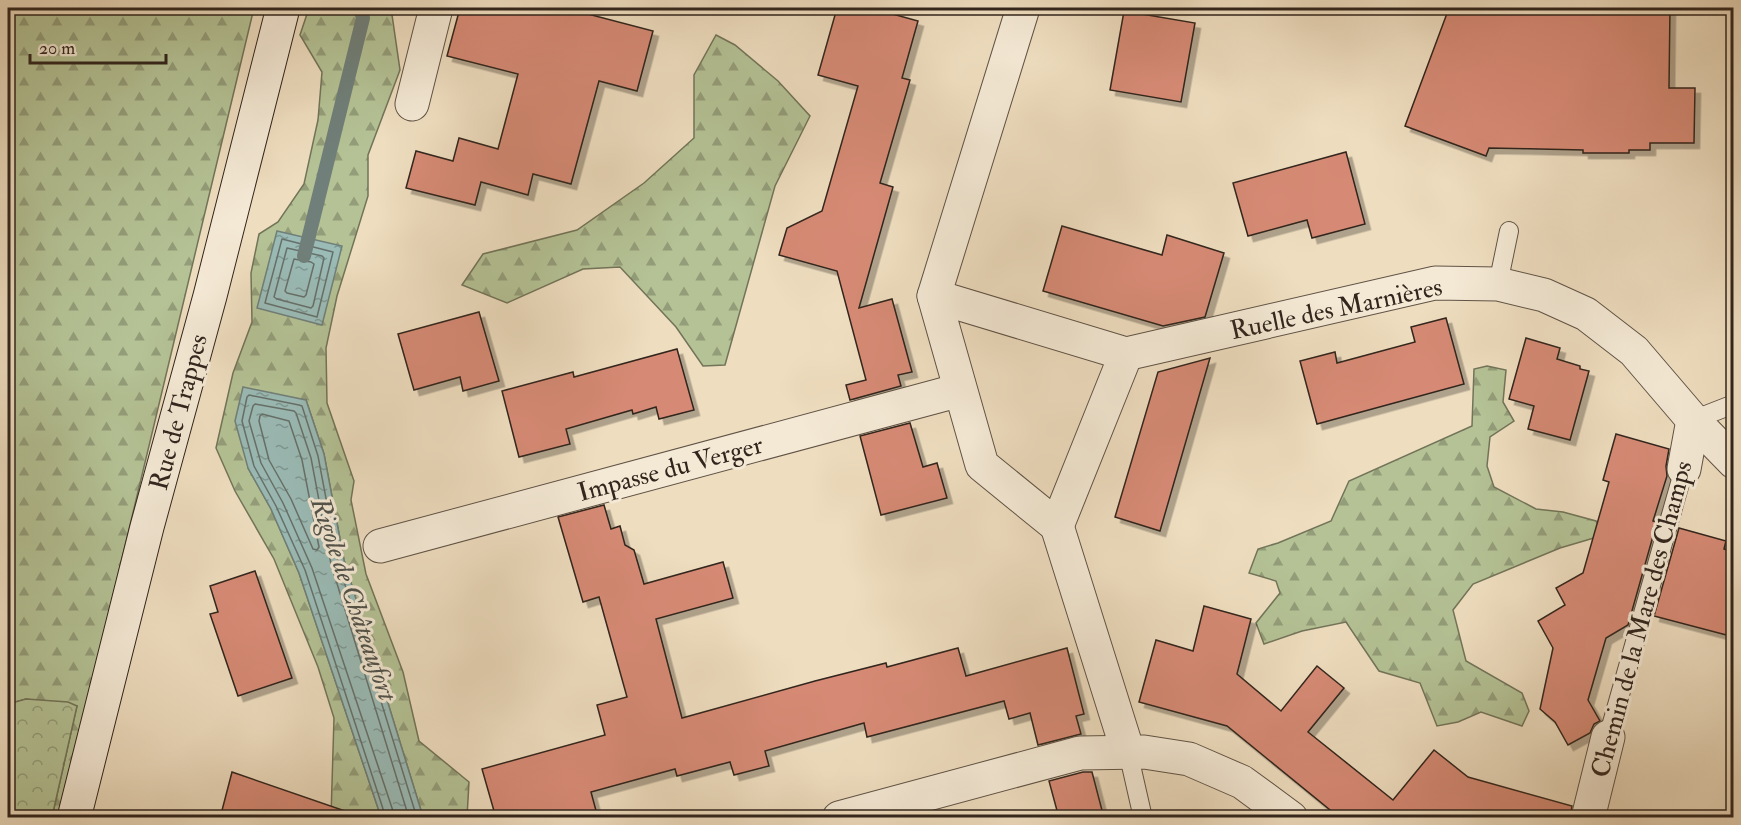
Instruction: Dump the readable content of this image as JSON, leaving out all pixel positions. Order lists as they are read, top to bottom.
{
  "streets": {
    "street": [
      "Ruelle des Marnières",
      "Rue de Trappes",
      "Impasse du Verger",
      "Chemin de la Mare des Champs"
    ]
  },
  "crossings": [
    ["Ruelle des Marnières", "Chemin de la Mare des Champs"]
  ],
  "water": ["Rigole de Châteaufort"],
  "scale_bar": "20 m"
}
